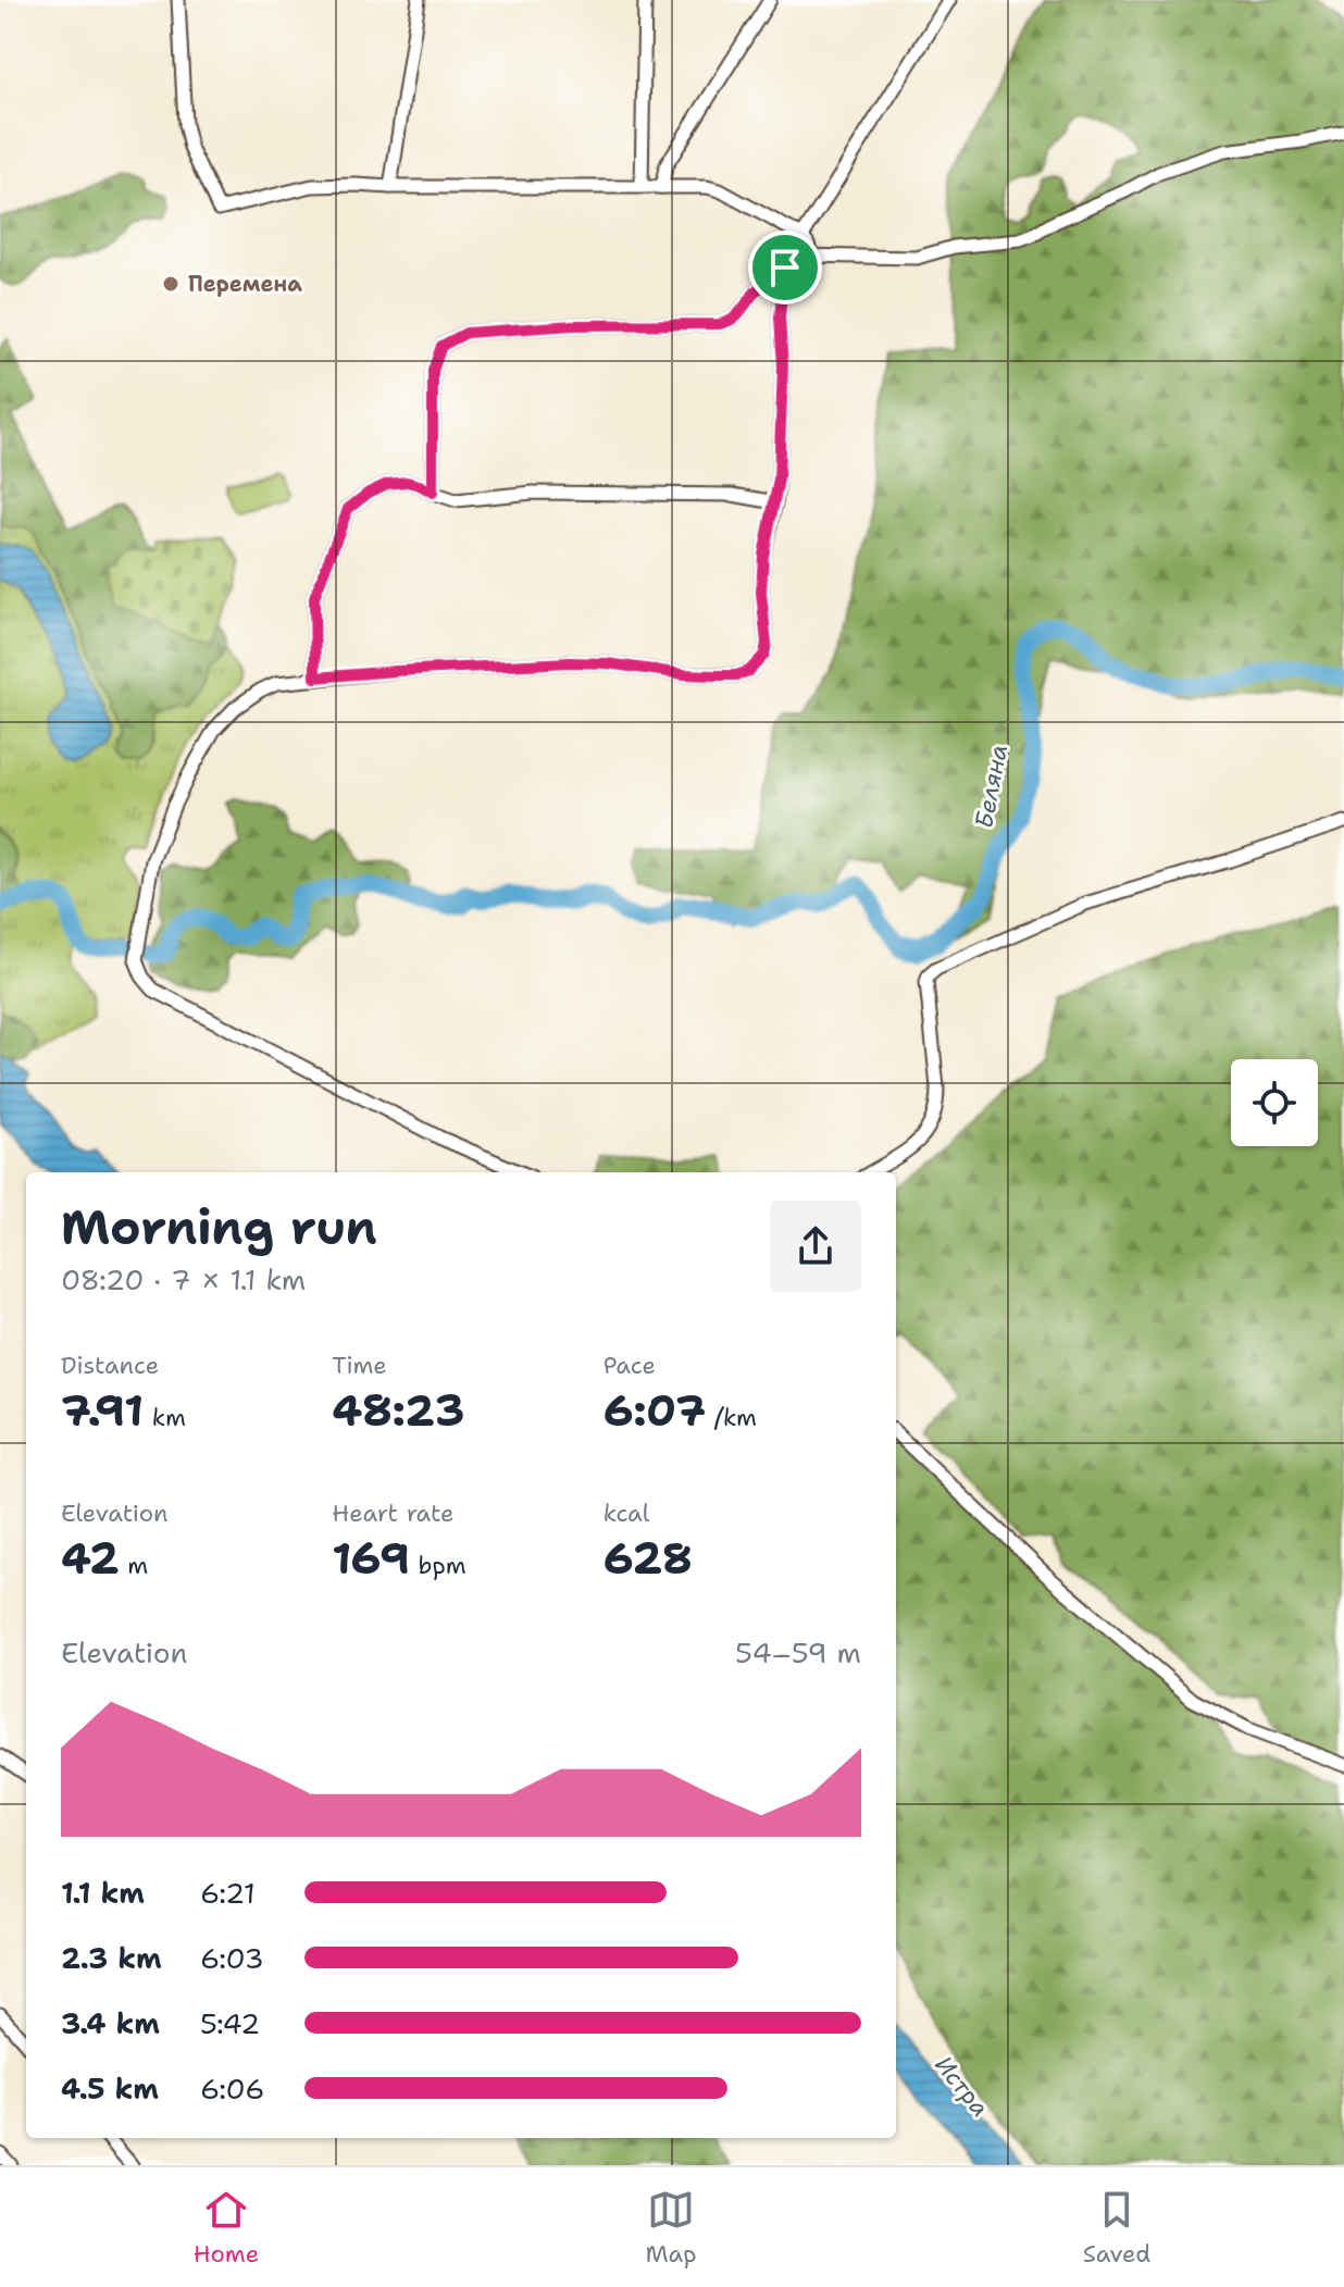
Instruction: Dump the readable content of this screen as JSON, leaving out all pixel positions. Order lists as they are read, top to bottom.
{
  "water": ["Беляна", "Истра"],
  "places": ["Перемена"],
  "page": {
    "heading": ["Morning run", "08:20 · 7 × 1.1 km"],
    "stats": [
      ["Distance", "7.91 km"],
      ["Time", "48:23"],
      ["Pace", "6:07 /km"],
      ["Elevation", "42 m"],
      ["Heart rate", "169 bpm"],
      ["kcal", "628"]
    ],
    "chart": ["Elevation", "54–59 m"],
    "list": [
      {
        "name": "1.1 km",
        "note": "6:21"
      },
      {
        "name": "2.3 km",
        "note": "6:03"
      },
      {
        "name": "3.4 km",
        "note": "5:42"
      },
      {
        "name": "4.5 km",
        "note": "6:06"
      }
    ],
    "tabs": ["Home", "Map", "Saved"]
  }
}
